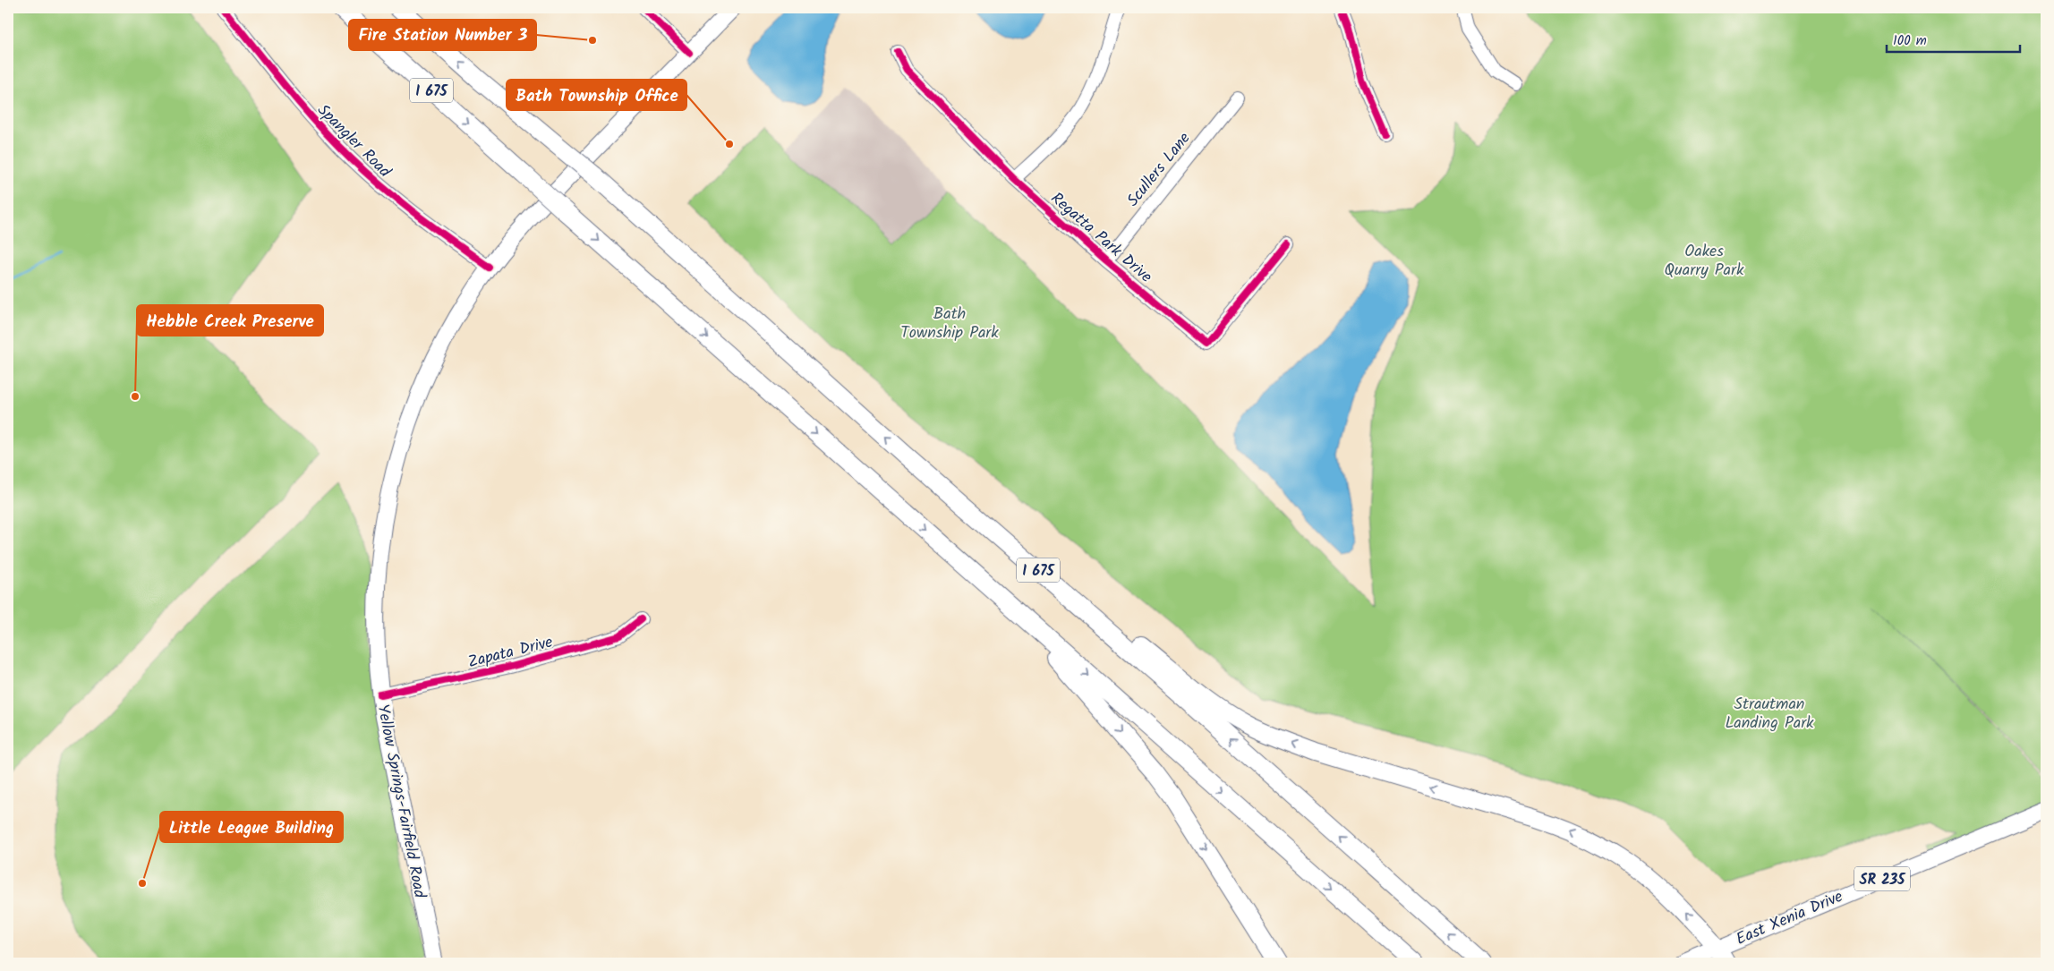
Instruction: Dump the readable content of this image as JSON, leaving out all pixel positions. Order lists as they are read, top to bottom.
{
  "streets": {
    "highway": ["I 675"],
    "main road": ["Yellow Springs-Fairfield Road", "SR 235", "East Xenia Drive"],
    "street": [
      "Spangler Road",
      "Scullers Lane",
      "Regatta Park Drive",
      "Zapata Drive"
    ]
  },
  "crossings": [
    ["Spangler Road", "Yellow Springs-Fairfield Road"],
    ["Scullers Lane", "Regatta Park Drive"],
    ["Zapata Drive", "Yellow Springs-Fairfield Road"]
  ],
  "parks": ["Oakes Quarry Park", "Bath Township Park", "Strautman Landing Park"],
  "places": [
    "Fire Station Number 3",
    "Bath Township Office",
    "Hebble Creek Preserve",
    "Little League Building"
  ],
  "scale_bar": "100 m"
}
